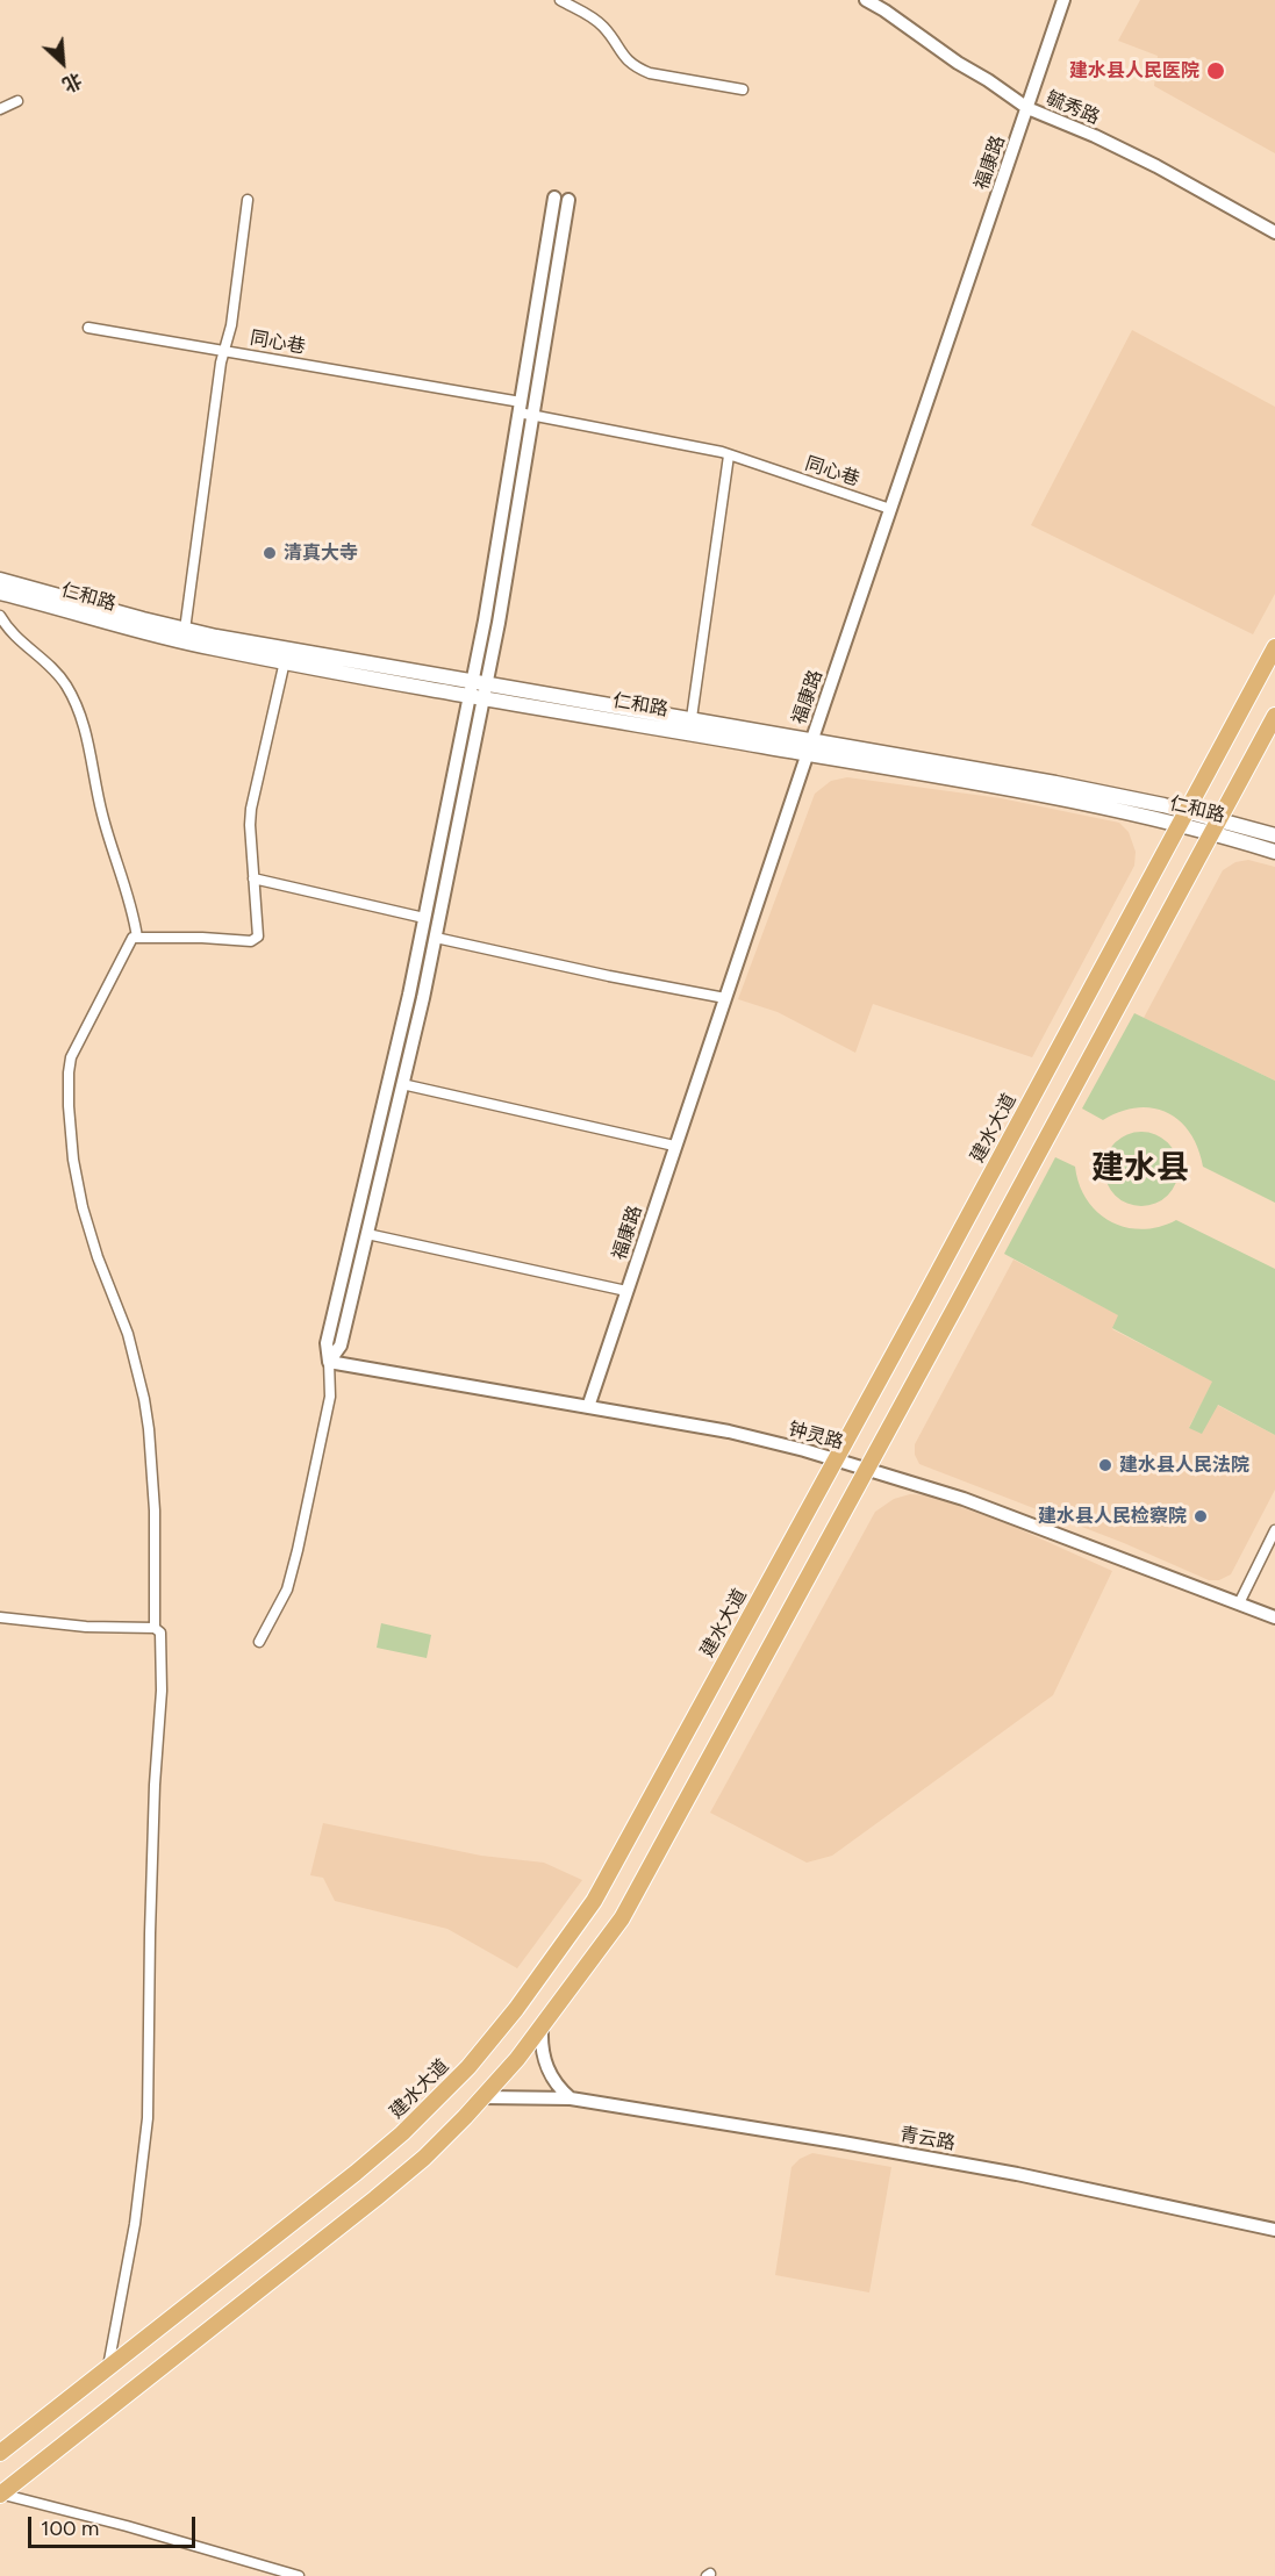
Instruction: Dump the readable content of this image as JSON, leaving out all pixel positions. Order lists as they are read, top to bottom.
{
  "streets": {
    "main road": ["仁和路", "建水大道"],
    "street": [
      "毓秀路",
      "福康路",
      "同心巷",
      "钟灵路",
      "青云路"
    ]
  },
  "crossings": [
    ["毓秀路", "福康路"],
    ["福康路", "同心巷"],
    ["福康路", "仁和路"],
    ["福康路", "钟灵路"],
    ["同心巷", "仁和路"],
    ["仁和路", "建水大道"],
    ["建水大道", "钟灵路"]
  ],
  "districts": ["建水县"],
  "places": [
    "建水县人民医院",
    "清真大寺",
    "建水县人民法院",
    "建水县人民检察院"
  ],
  "scale_bar": "100 m",
  "north": "bottom right"
}
